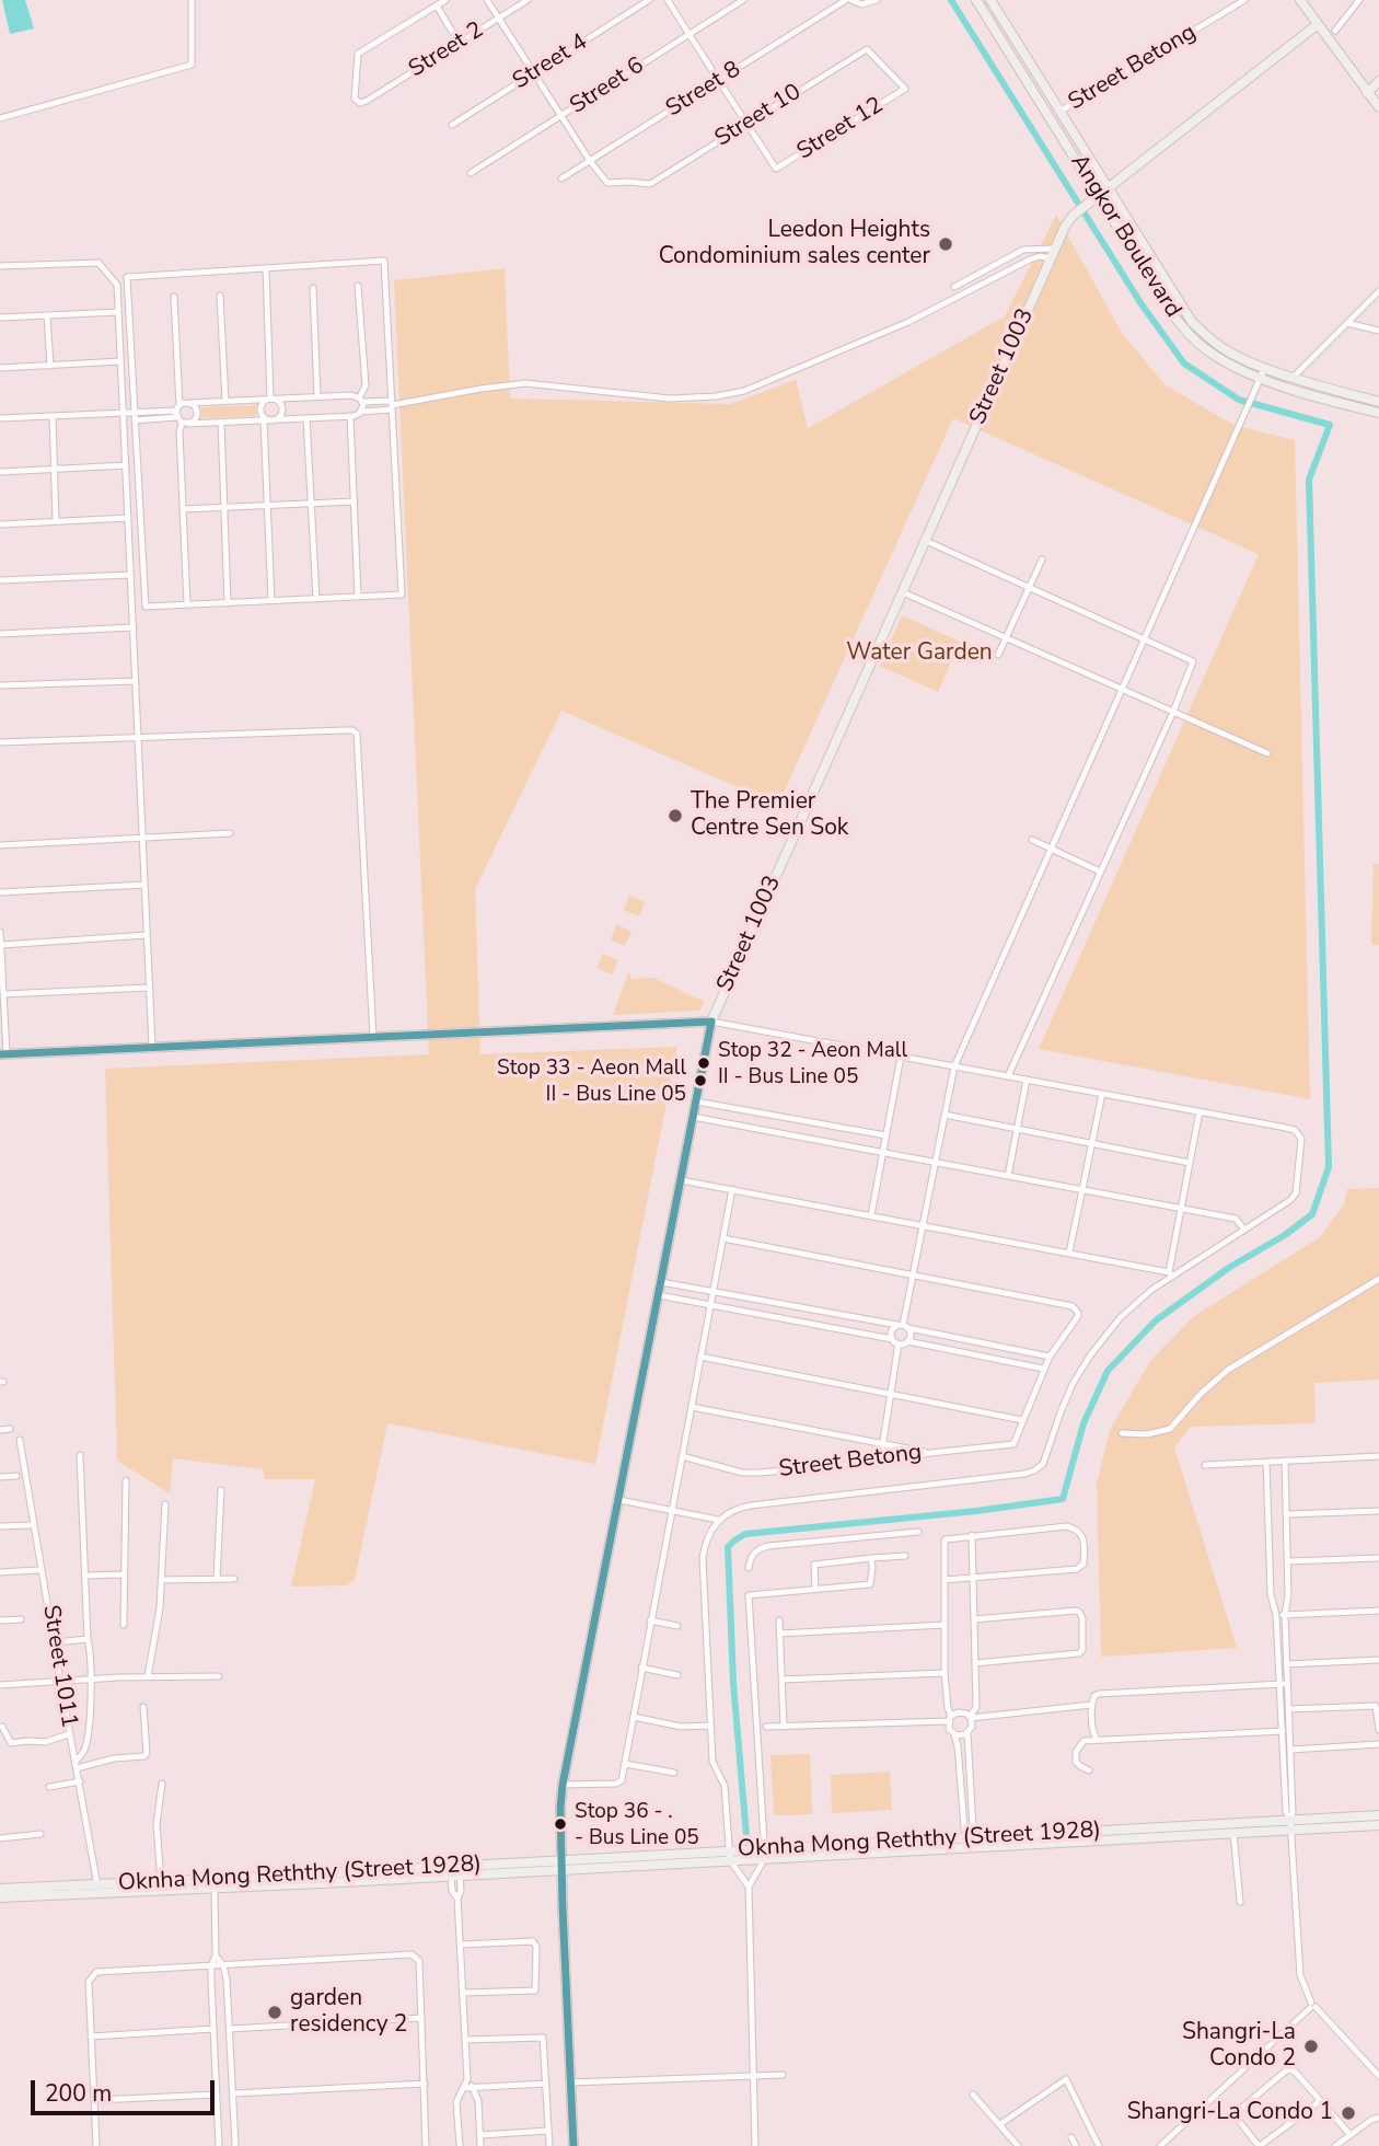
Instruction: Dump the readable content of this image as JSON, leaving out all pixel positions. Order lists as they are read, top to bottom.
{
  "streets": {
    "main road": ["Angkor Boulevard", "Street 1003", "Oknha Mong Reththy (Street 1928)"],
    "street": [
      "Street 2",
      "Street 4",
      "Street Betong",
      "Street 6",
      "Street 8",
      "Street 10",
      "Street 1011"
    ]
  },
  "crossings": [
    ["Street Betong", "Angkor Boulevard"],
    ["Street 8", "Street 10"],
    ["Angkor Boulevard", "Street 1003"],
    ["Street 1003", "Oknha Mong Reththy (Street 1928)"],
    ["Street 1011", "Oknha Mong Reththy (Street 1928)"]
  ],
  "parks": ["Water Garden"],
  "places": [
    "Leedon Heights Condominium sales center",
    "The Premier Centre Sen Sok",
    "Stop 32 - Aeon Mall II - Bus Line 05",
    "Stop 33 - Aeon Mall II - Bus Line 05",
    "Stop 36 - . - Bus Line 05",
    "garden residency 2",
    "Shangri-La Condo 2",
    "Shangri-La Condo 1"
  ],
  "scale_bar": "200 m"
}
